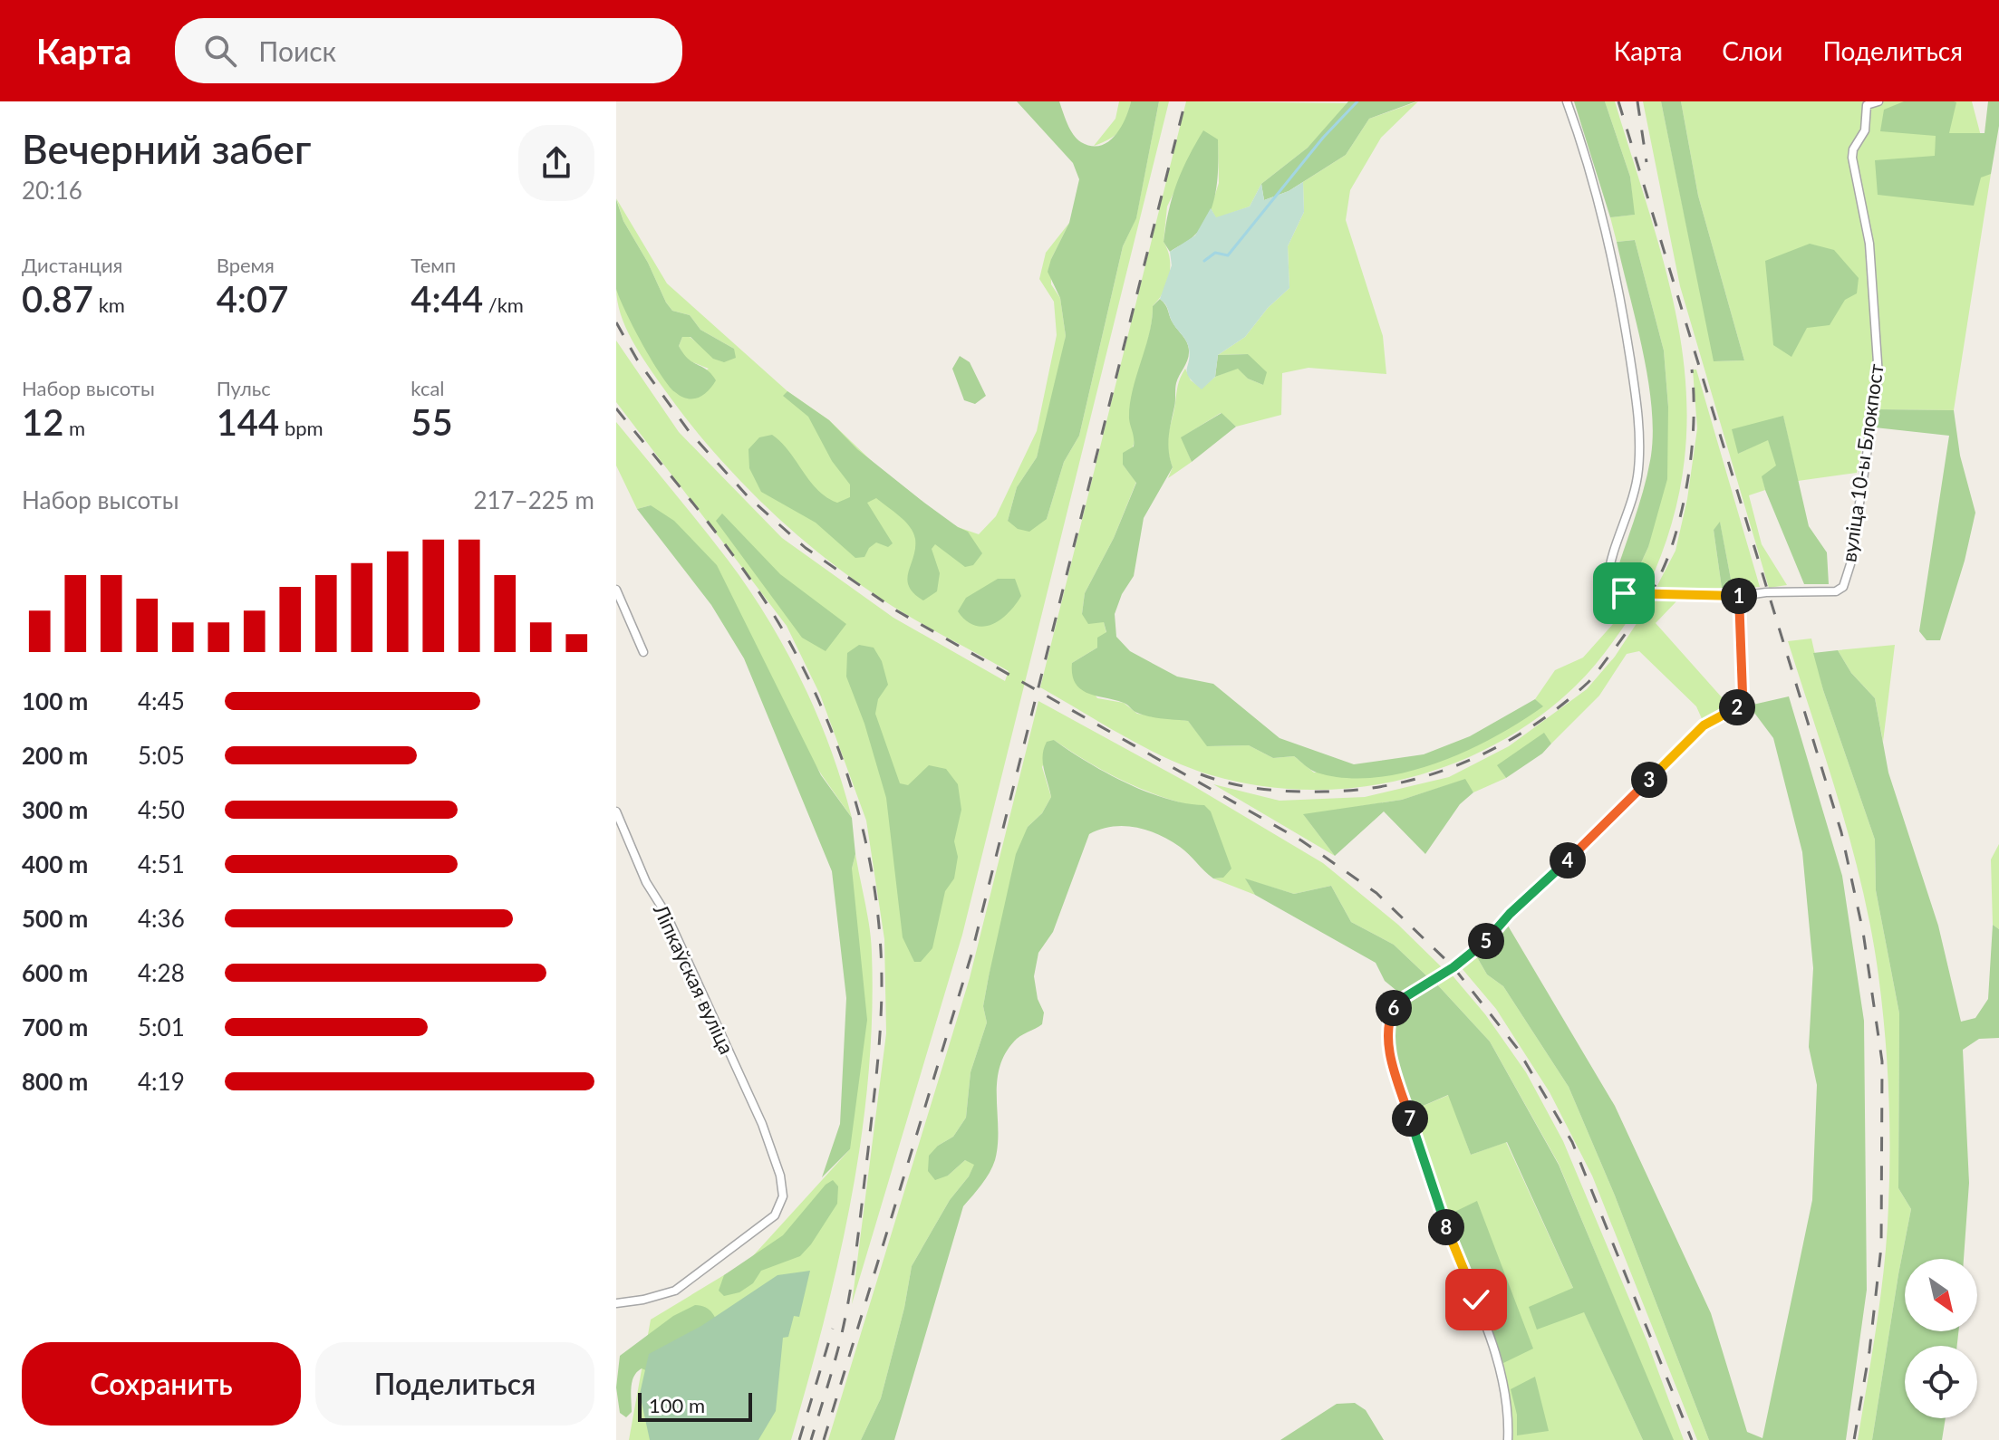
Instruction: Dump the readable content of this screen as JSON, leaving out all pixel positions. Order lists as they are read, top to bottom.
{
  "streets": {
    "street": ["вуліца 10-ы Блокпост", "Ліпкаўская вуліца"]
  },
  "scale_bar": "100 m",
  "north": "bottom right",
  "page": {
    "header": "Карта",
    "search": "Поиск",
    "nav": ["Карта", "Слои", "Поделиться"],
    "heading": ["Вечерний забег", "20:16"],
    "stats": [
      ["Дистанция", "0.87 km"],
      ["Время", "4:07"],
      ["Темп", "4:44 /km"],
      ["Набор высоты", "12 m"],
      ["Пульс", "144 bpm"],
      ["kcal", "55"]
    ],
    "chart": ["Набор высоты", "217–225 m"],
    "pins": [
      "1",
      "2",
      "3",
      "4",
      "5",
      "6",
      "7",
      "8"
    ],
    "list": [
      {
        "name": "100 m",
        "note": "4:45"
      },
      {
        "name": "200 m",
        "note": "5:05"
      },
      {
        "name": "300 m",
        "note": "4:50"
      },
      {
        "name": "400 m",
        "note": "4:51"
      },
      {
        "name": "500 m",
        "note": "4:36"
      },
      {
        "name": "600 m",
        "note": "4:28"
      },
      {
        "name": "700 m",
        "note": "5:01"
      },
      {
        "name": "800 m",
        "note": "4:19"
      }
    ],
    "buttons": ["Сохранить", "Поделиться"],
    "scale": "100 m"
  }
}
